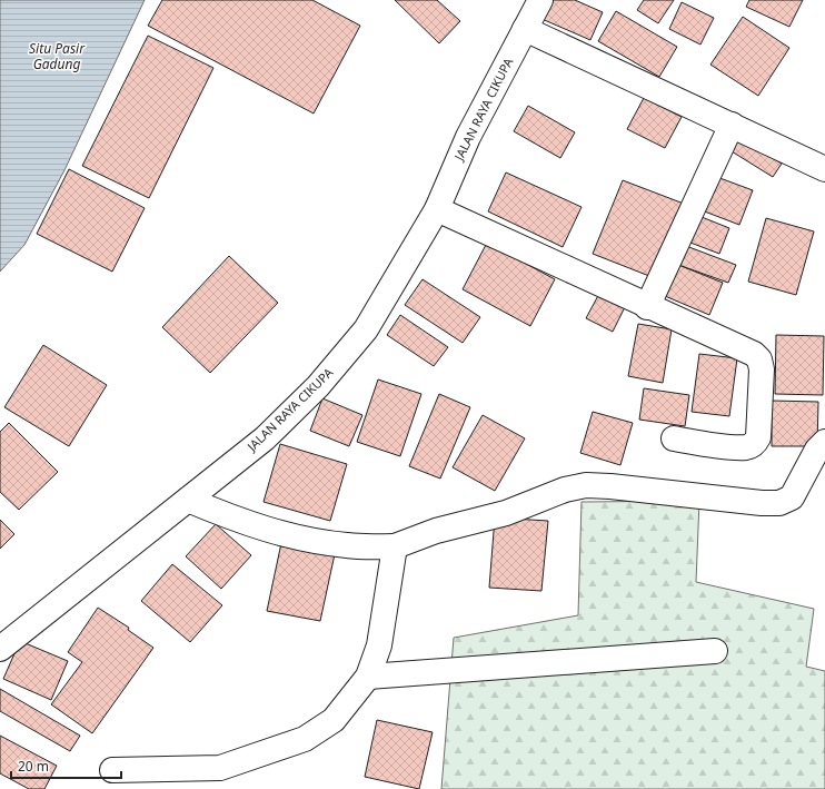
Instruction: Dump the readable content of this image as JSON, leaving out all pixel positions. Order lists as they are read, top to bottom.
{
  "streets": {
    "street": ["JALAN RAYA CIKUPA"]
  },
  "water": ["Situ Pasir Gadung"],
  "scale_bar": "20 m"
}
